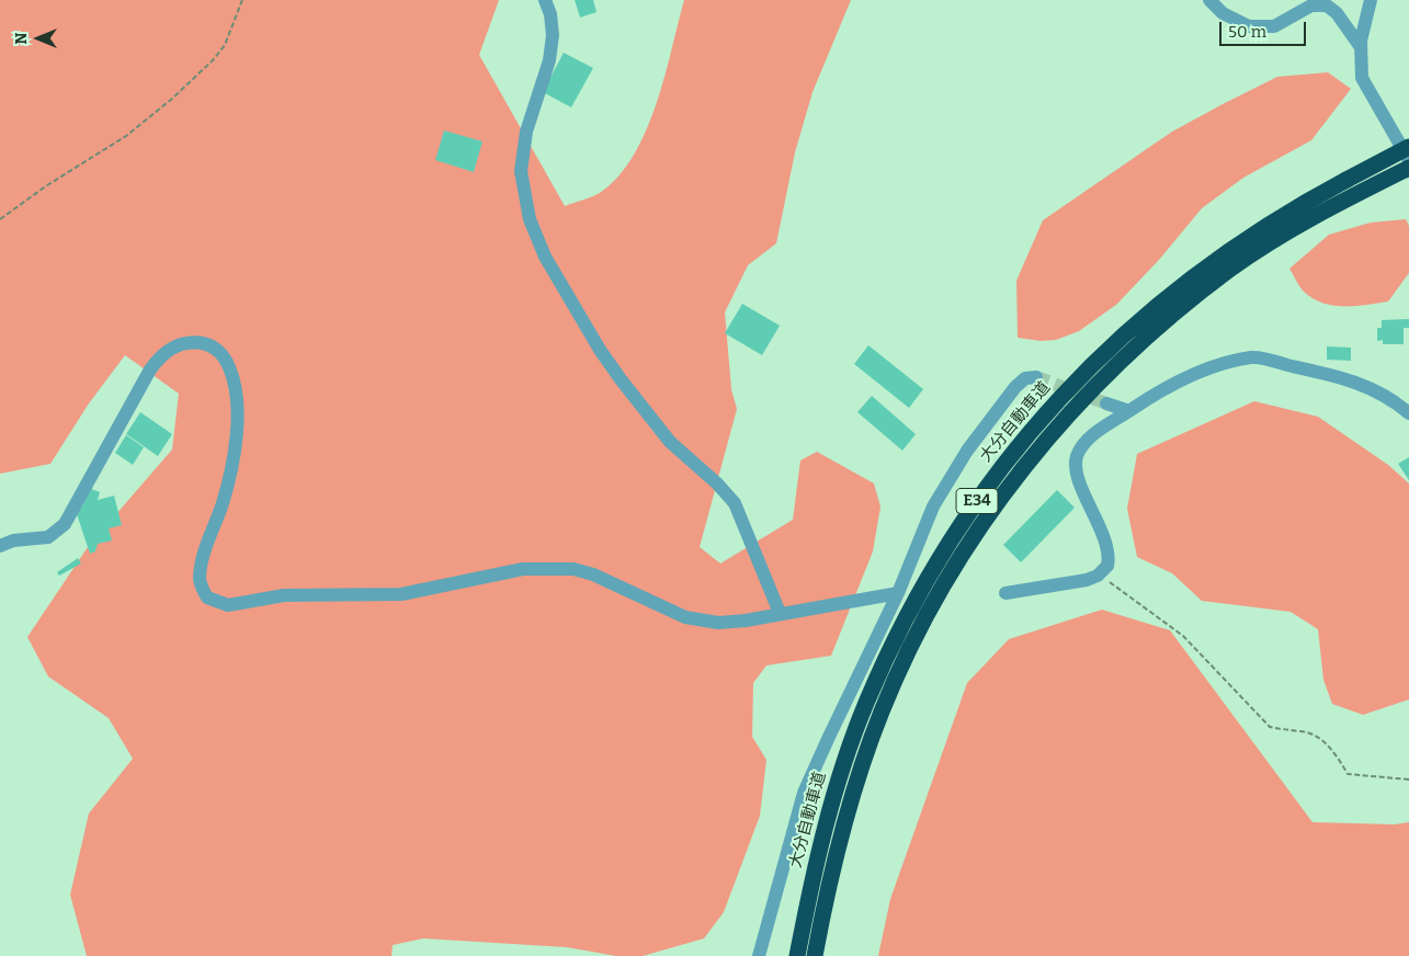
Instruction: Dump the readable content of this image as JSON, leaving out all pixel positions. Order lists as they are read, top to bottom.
{
  "streets": {
    "highway": ["大分自動車道", "E34"]
  },
  "scale_bar": "50 m",
  "north": "left"
}
